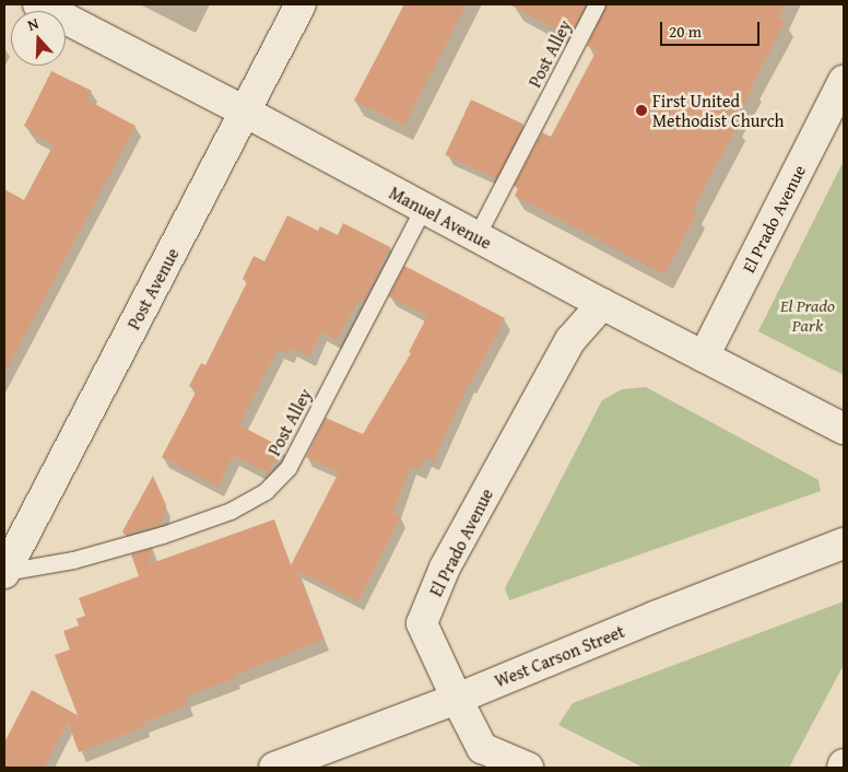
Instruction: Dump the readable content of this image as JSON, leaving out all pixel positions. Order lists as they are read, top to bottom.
{
  "streets": {
    "street": [
      "Manuel Avenue",
      "El Prado Avenue",
      "Post Avenue",
      "West Carson Street"
    ],
    "lane": ["Post Alley"]
  },
  "crossings": [
    ["Post Alley", "Manuel Avenue"],
    ["Post Alley", "Post Avenue"],
    ["Manuel Avenue", "El Prado Avenue"],
    ["Manuel Avenue", "Post Avenue"],
    ["El Prado Avenue", "West Carson Street"]
  ],
  "parks": ["El Prado Park"],
  "places": ["First United Methodist Church"],
  "scale_bar": "20 m",
  "north": "top"
}
